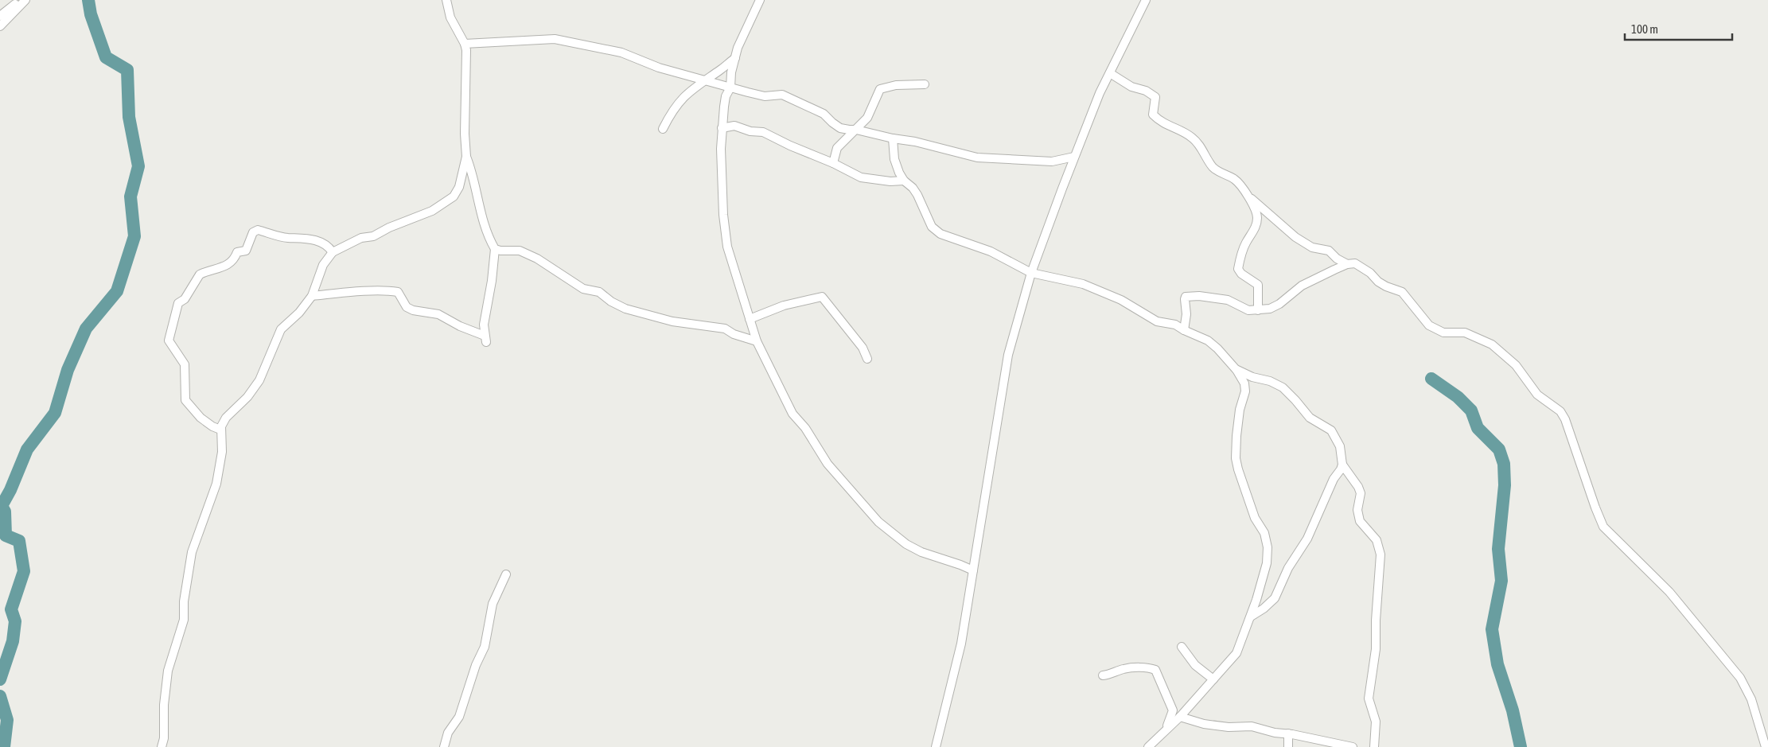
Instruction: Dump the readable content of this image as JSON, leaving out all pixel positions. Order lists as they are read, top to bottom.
{
  "scale_bar": "100 m"
}
